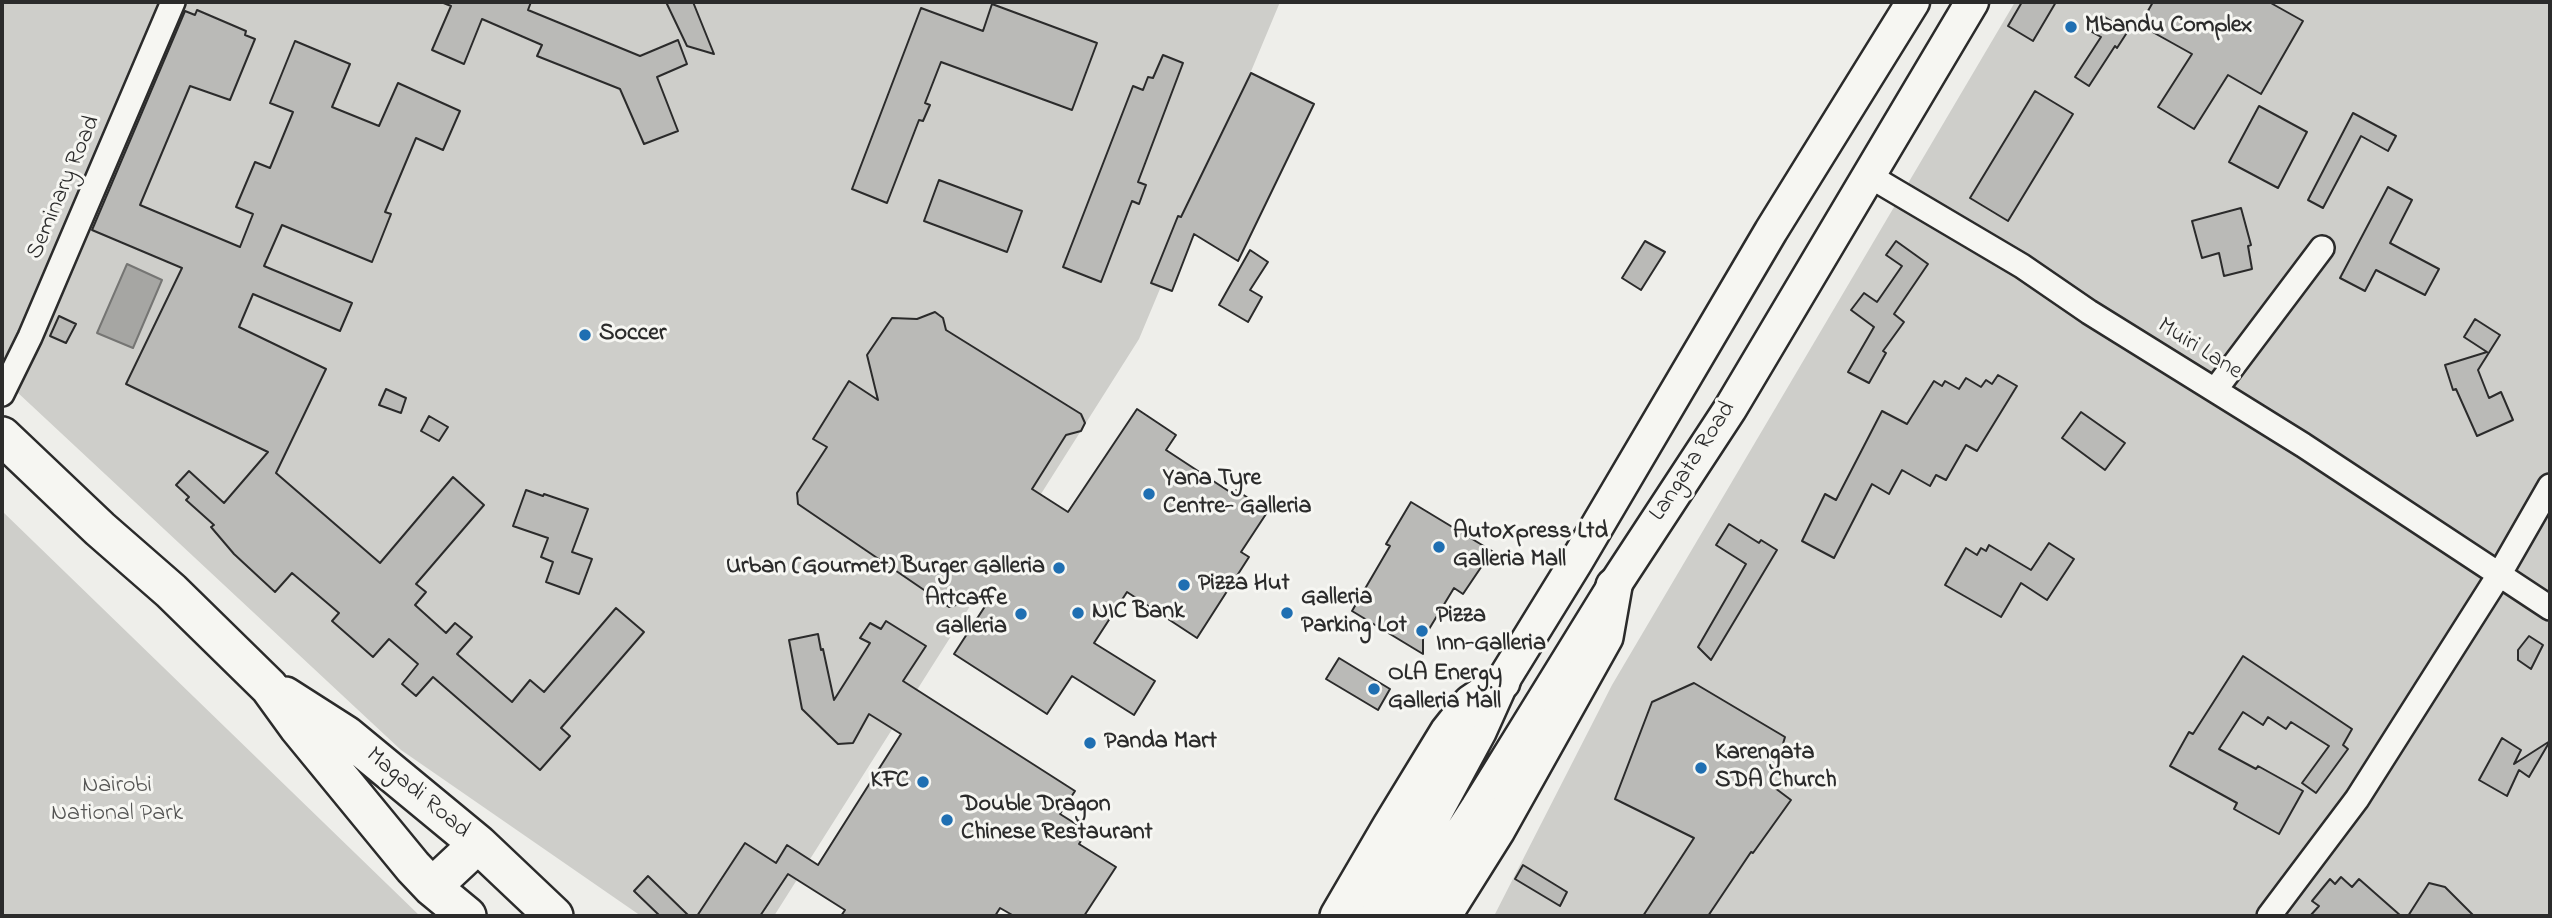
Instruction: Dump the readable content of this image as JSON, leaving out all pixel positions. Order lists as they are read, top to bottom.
{
  "streets": {
    "highway": ["Magadi Road"],
    "main road": ["Langata Road"],
    "street": ["Seminary Road", "Muiri Lane"]
  },
  "crossings": [
    ["Muiri Lane", "Langata Road"]
  ],
  "parks": ["Nairobi National Park"],
  "places": [
    "Mbandu Complex",
    "Soccer",
    "Yana Tyre Centre- Galleria",
    "AutoXpress Ltd Galleria Mall",
    "Urban (Gourmet) Burger Galleria",
    "Pizza Hut",
    "NIC Bank",
    "Galleria Parking Lot",
    "Artcaffe Galleria",
    "Pizza Inn-Galleria",
    "OLA Energy Galleria Mall",
    "Panda Mart",
    "Karengata SDA Church",
    "KFC",
    "Double Dragon Chinese Restaurant"
  ]
}
